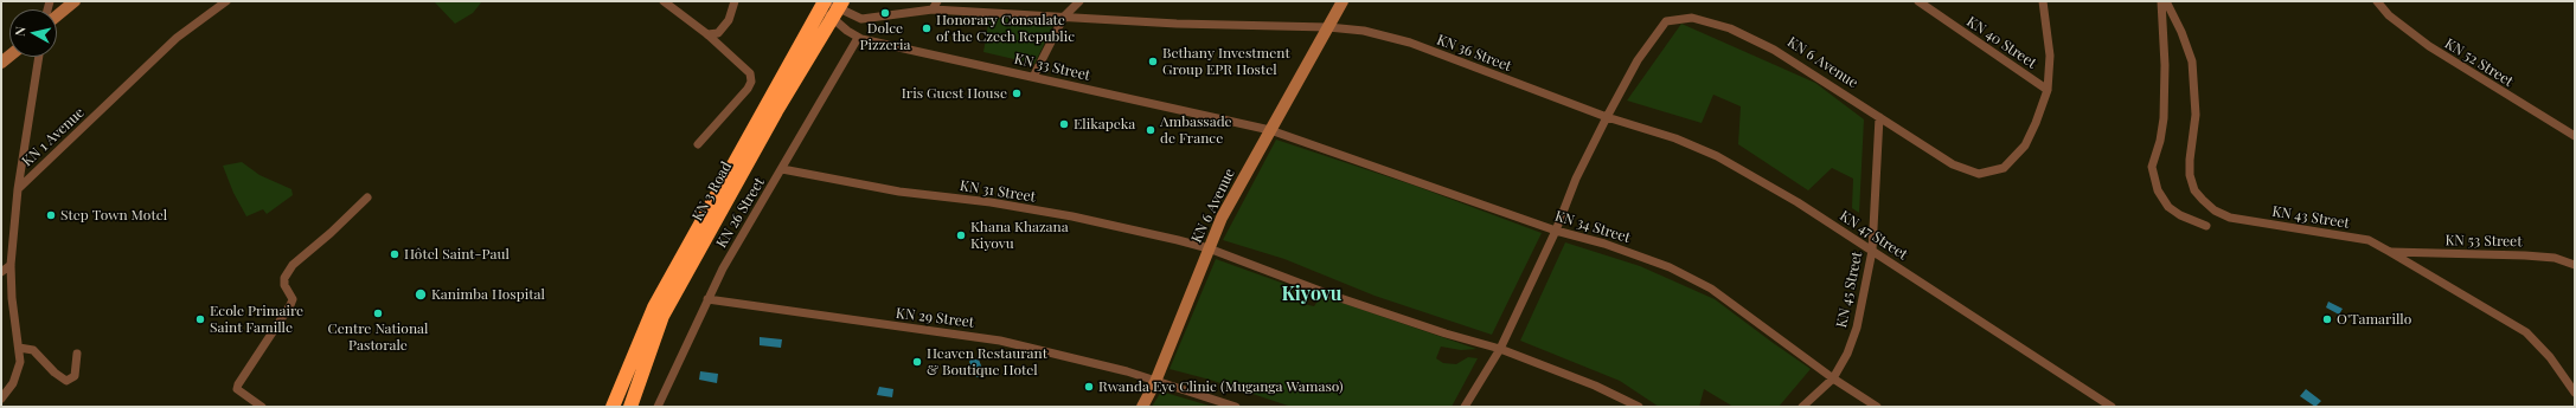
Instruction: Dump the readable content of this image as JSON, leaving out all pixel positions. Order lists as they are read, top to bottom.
{
  "streets": {
    "highway": ["KN 3 Road"],
    "main road": ["KN 6 Avenue"],
    "street": [
      "KN 40 Street",
      "KN 36 Street",
      "KN 52 Street",
      "KN 33 Street",
      "KN 1 Avenue",
      "KN 31 Street",
      "KN 26 Street",
      "KN 43 Street",
      "KN 34 Street",
      "KN 47 Street",
      "KN 53 Street",
      "KN 45 Street",
      "KN 29 Street"
    ]
  },
  "crossings": [
    ["KN 40 Street", "KN 6 Avenue"],
    ["KN 36 Street", "KN 6 Avenue"],
    ["KN 36 Street", "KN 33 Street"],
    ["KN 36 Street", "KN 3 Road"],
    ["KN 36 Street", "KN 47 Street"],
    ["KN 6 Avenue", "KN 33 Street"],
    ["KN 6 Avenue", "KN 31 Street"],
    ["KN 6 Avenue", "KN 34 Street"],
    ["KN 6 Avenue", "KN 47 Street"],
    ["KN 6 Avenue", "KN 45 Street"],
    ["KN 6 Avenue", "KN 29 Street"],
    ["KN 33 Street", "KN 3 Road"],
    ["KN 33 Street", "KN 26 Street"],
    ["KN 33 Street", "KN 34 Street"],
    ["KN 31 Street", "KN 26 Street"],
    ["KN 26 Street", "KN 29 Street"],
    ["KN 43 Street", "KN 53 Street"],
    ["KN 34 Street", "KN 45 Street"],
    ["KN 47 Street", "KN 45 Street"]
  ],
  "districts": ["Kiyovu"],
  "places": [
    "Dolce Pizzeria",
    "Honorary Consulate of the Czech Republic",
    "Bethany Investment Group EPR Hostel",
    "Iris Guest House",
    "Elikapeka",
    "Ambassade de France",
    "Step Town Motel",
    "Khana Khazana Kiyovu",
    "Hôtel Saint-Paul",
    "Kanimba Hospital",
    "Centre National Pastorale",
    "Ecole Primaire Saint Famille",
    "O'Tamarillo",
    "Heaven Restaurant & Boutique Hotel",
    "Rwanda Eye Clinic (Muganga Wamaso)"
  ],
  "north": "left"
}
